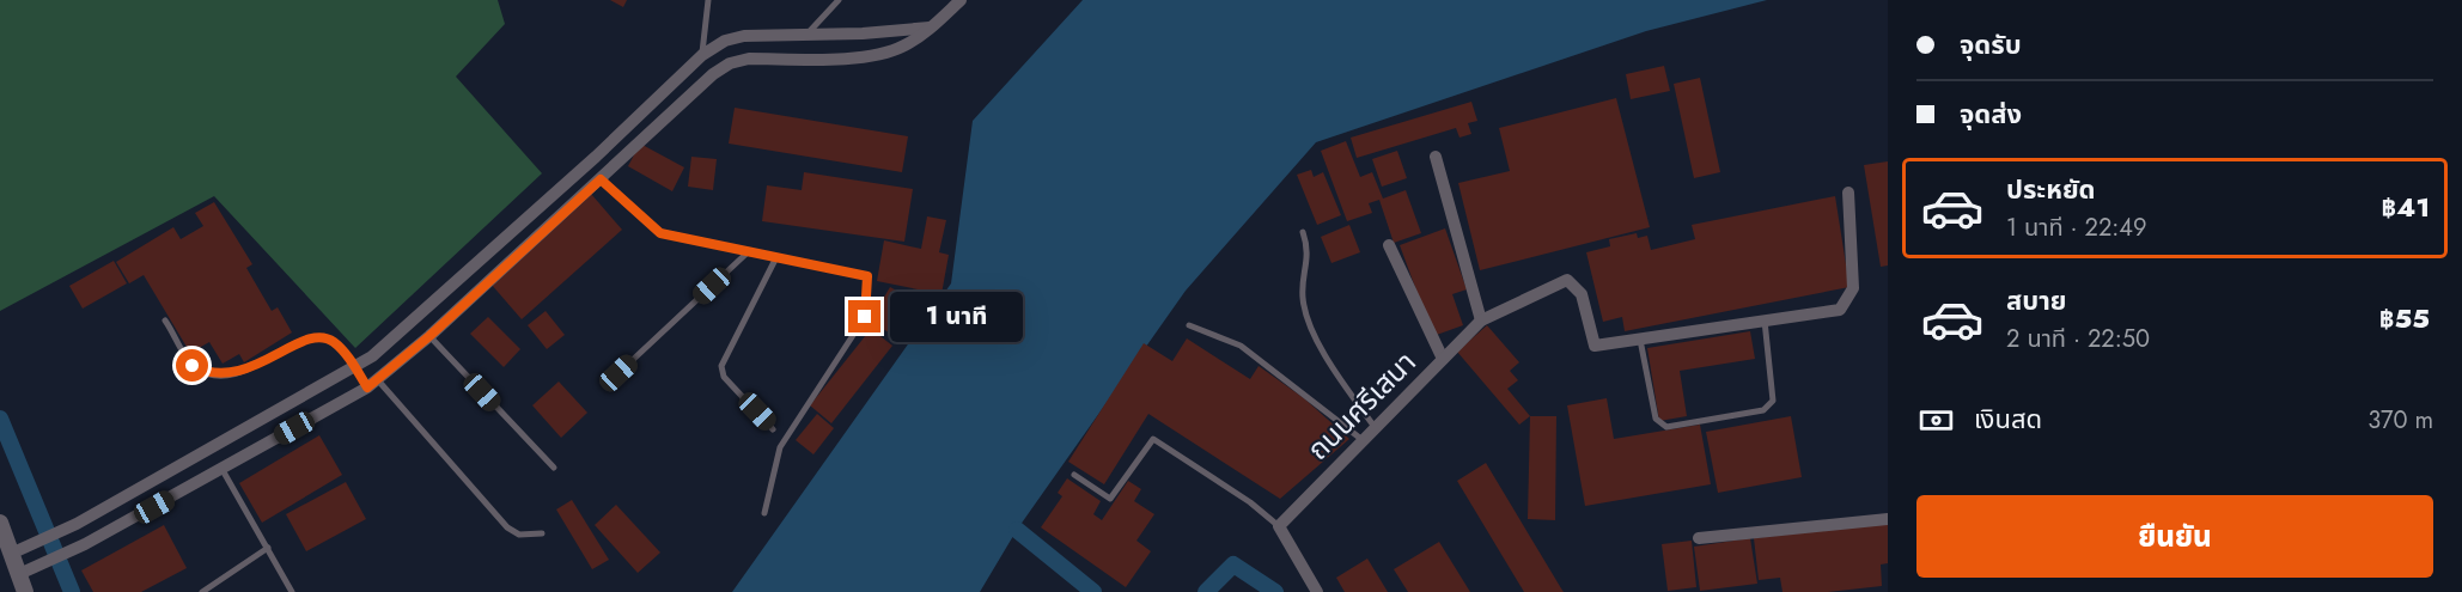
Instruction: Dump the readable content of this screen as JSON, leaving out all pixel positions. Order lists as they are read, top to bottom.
{
  "streets": {
    "street": ["ถนนศรีเสนา"]
  },
  "page": {
    "banner": ["จุดรับ", "จุดส่ง"],
    "list": [
      {
        "name": "ประหยัด",
        "note": "1 นาที · 22:49",
        "value": "฿41"
      },
      {
        "name": "สบาย",
        "note": "2 นาที · 22:50",
        "value": "฿55"
      }
    ],
    "bubble": "1 นาที",
    "pay": ["เงินสด", "370 m"],
    "buttons": "ยืนยัน"
  }
}
